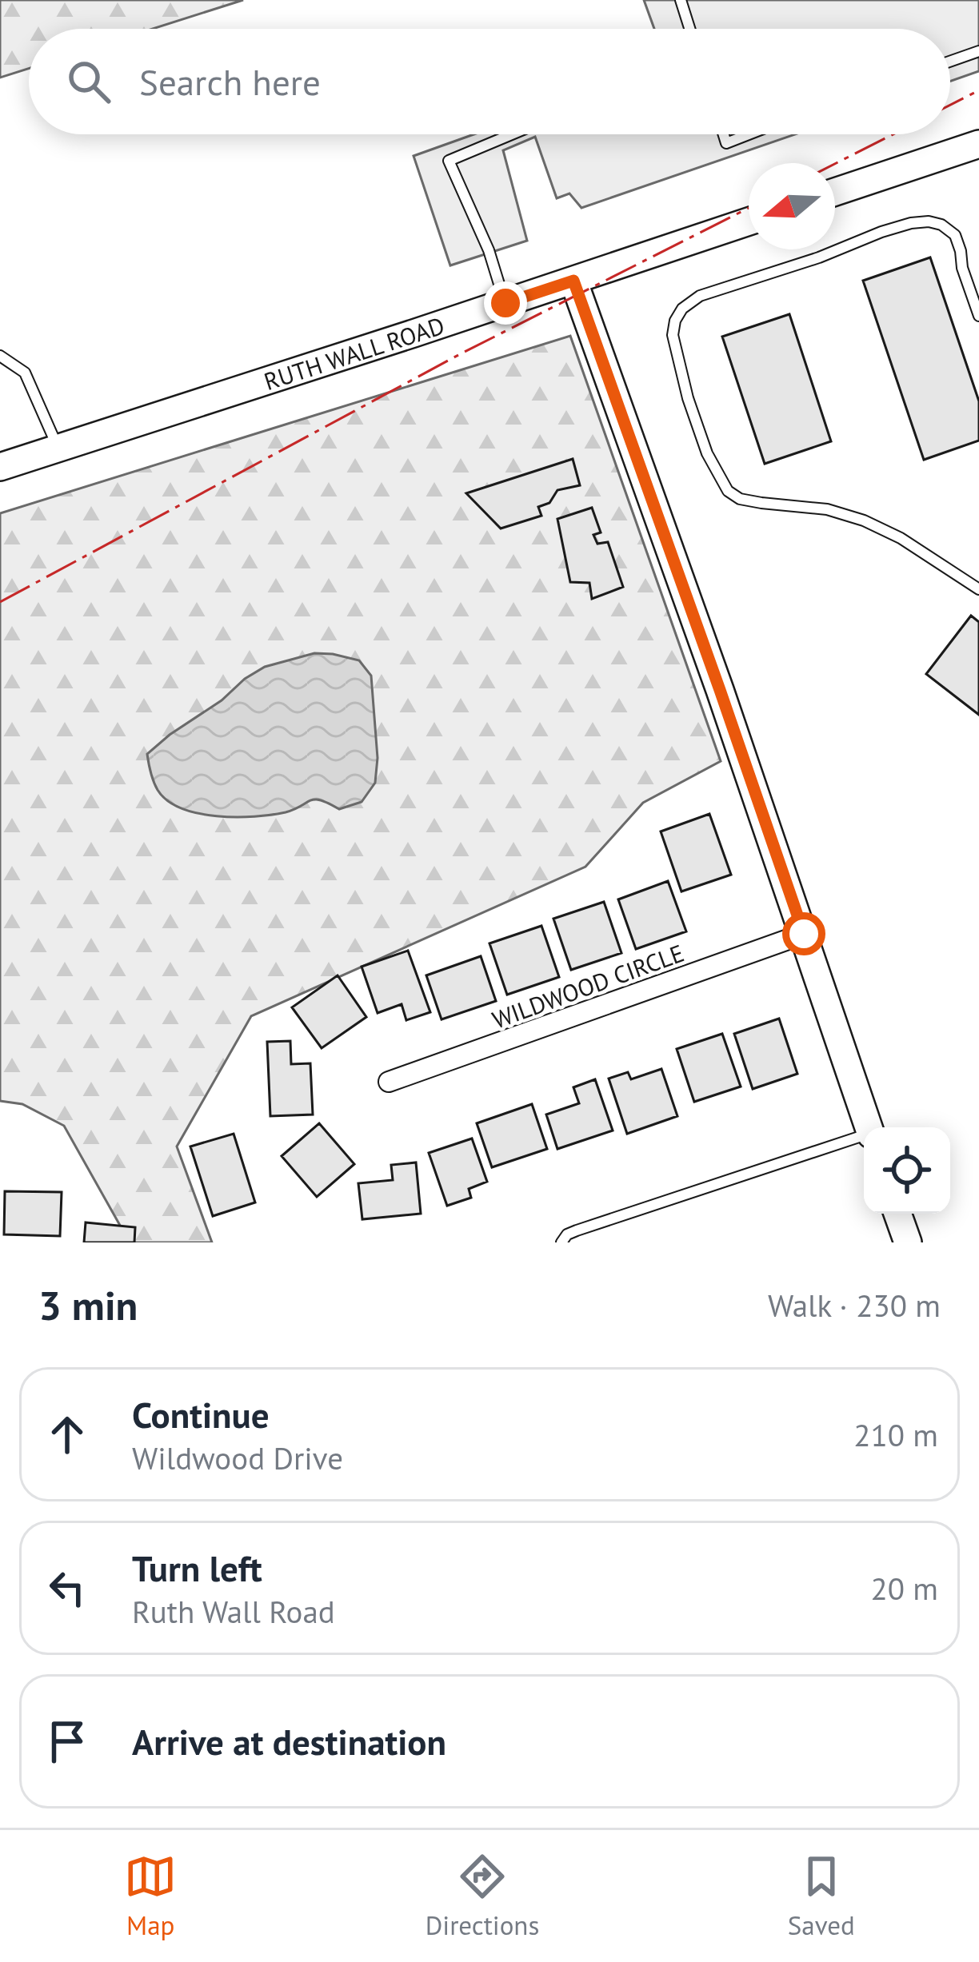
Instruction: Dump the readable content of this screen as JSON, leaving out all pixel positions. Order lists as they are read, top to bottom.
{
  "streets": {
    "street": ["RUTH WALL ROAD", "WILDWOOD CIRCLE"]
  },
  "north": "left",
  "page": {
    "search": "Search here",
    "heading": ["3 min", "Walk · 230 m"],
    "list": [
      ["Continue", "Wildwood Drive", "210 m"],
      ["Turn left", "Ruth Wall Road", "20 m"],
      "Arrive at destination"
    ],
    "nav": ["Map", "Directions", "Saved"]
  }
}
